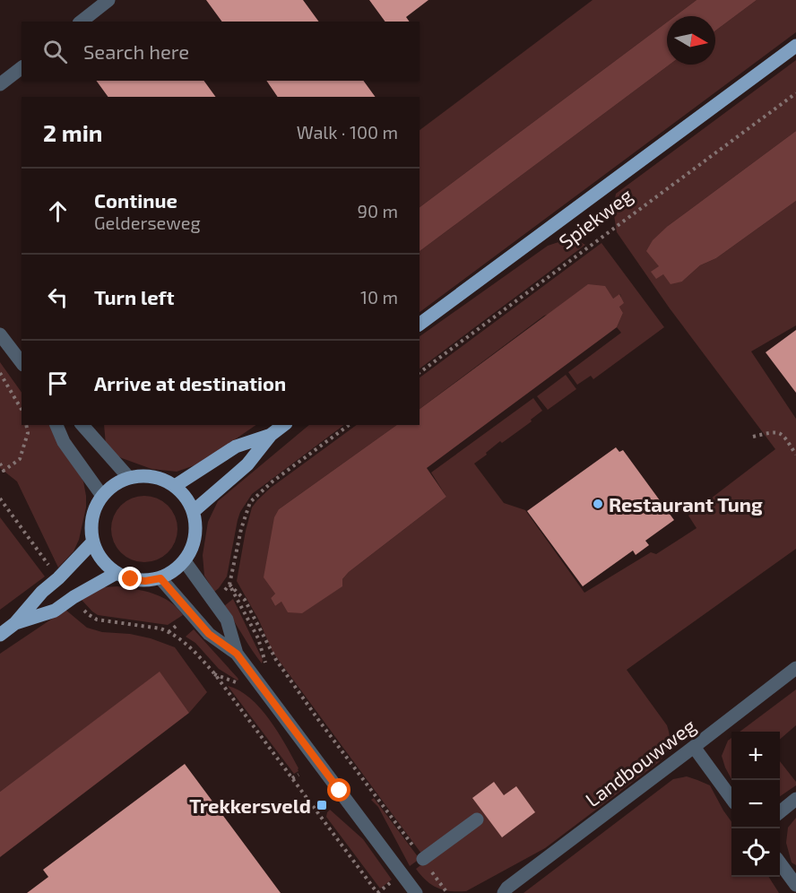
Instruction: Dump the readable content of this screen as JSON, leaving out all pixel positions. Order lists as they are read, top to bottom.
{
  "streets": {
    "main road": ["Spiekweg"],
    "street": ["Landbouwweg"]
  },
  "places": {
    "other": ["Restaurant Tung"],
    "transit": ["Trekkersveld"]
  },
  "north": "right",
  "page": {
    "search": "Search here",
    "heading": ["2 min", "Walk · 100 m"],
    "list": [
      ["Continue", "Gelderseweg", "90 m"],
      ["Turn left", "10 m"],
      "Arrive at destination"
    ],
    "map_buttons": ["+", "−"]
  }
}
